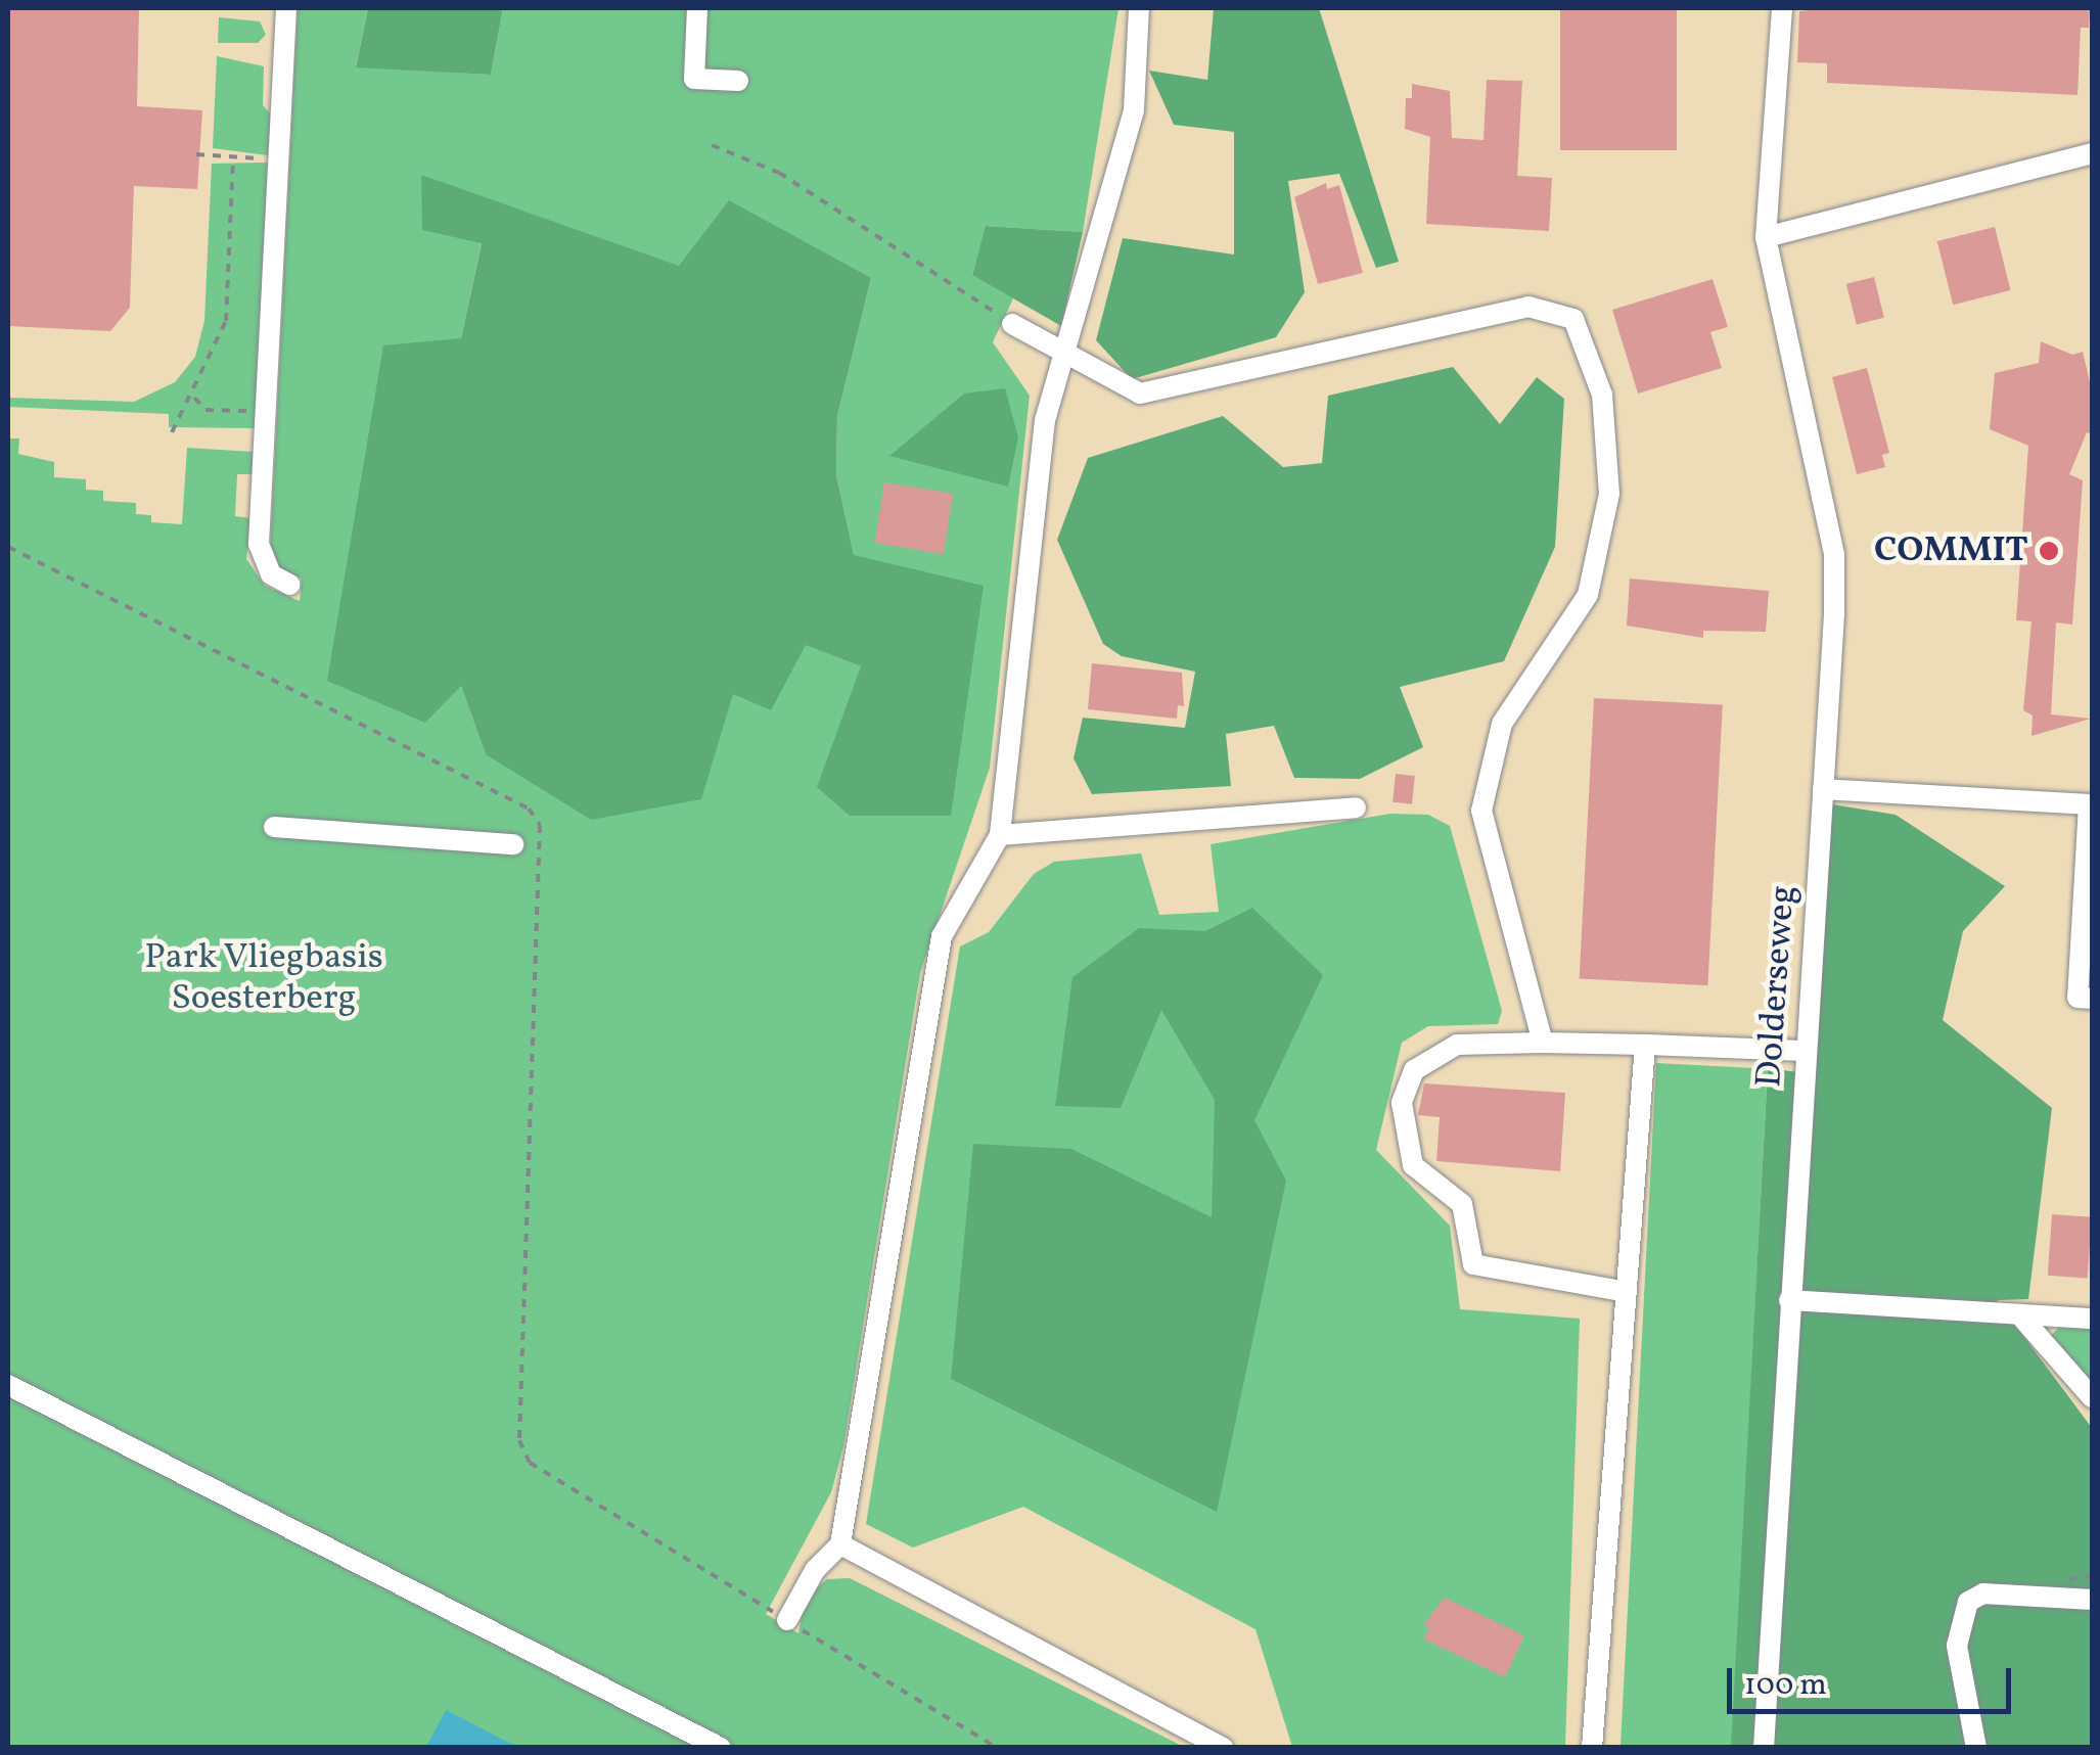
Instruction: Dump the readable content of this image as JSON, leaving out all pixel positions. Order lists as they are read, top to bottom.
{
  "streets": {
    "lane": ["Dolderseweg"]
  },
  "parks": ["Park Vliegbasis Soesterberg"],
  "places": ["COMMIT"],
  "scale_bar": "100 m"
}
